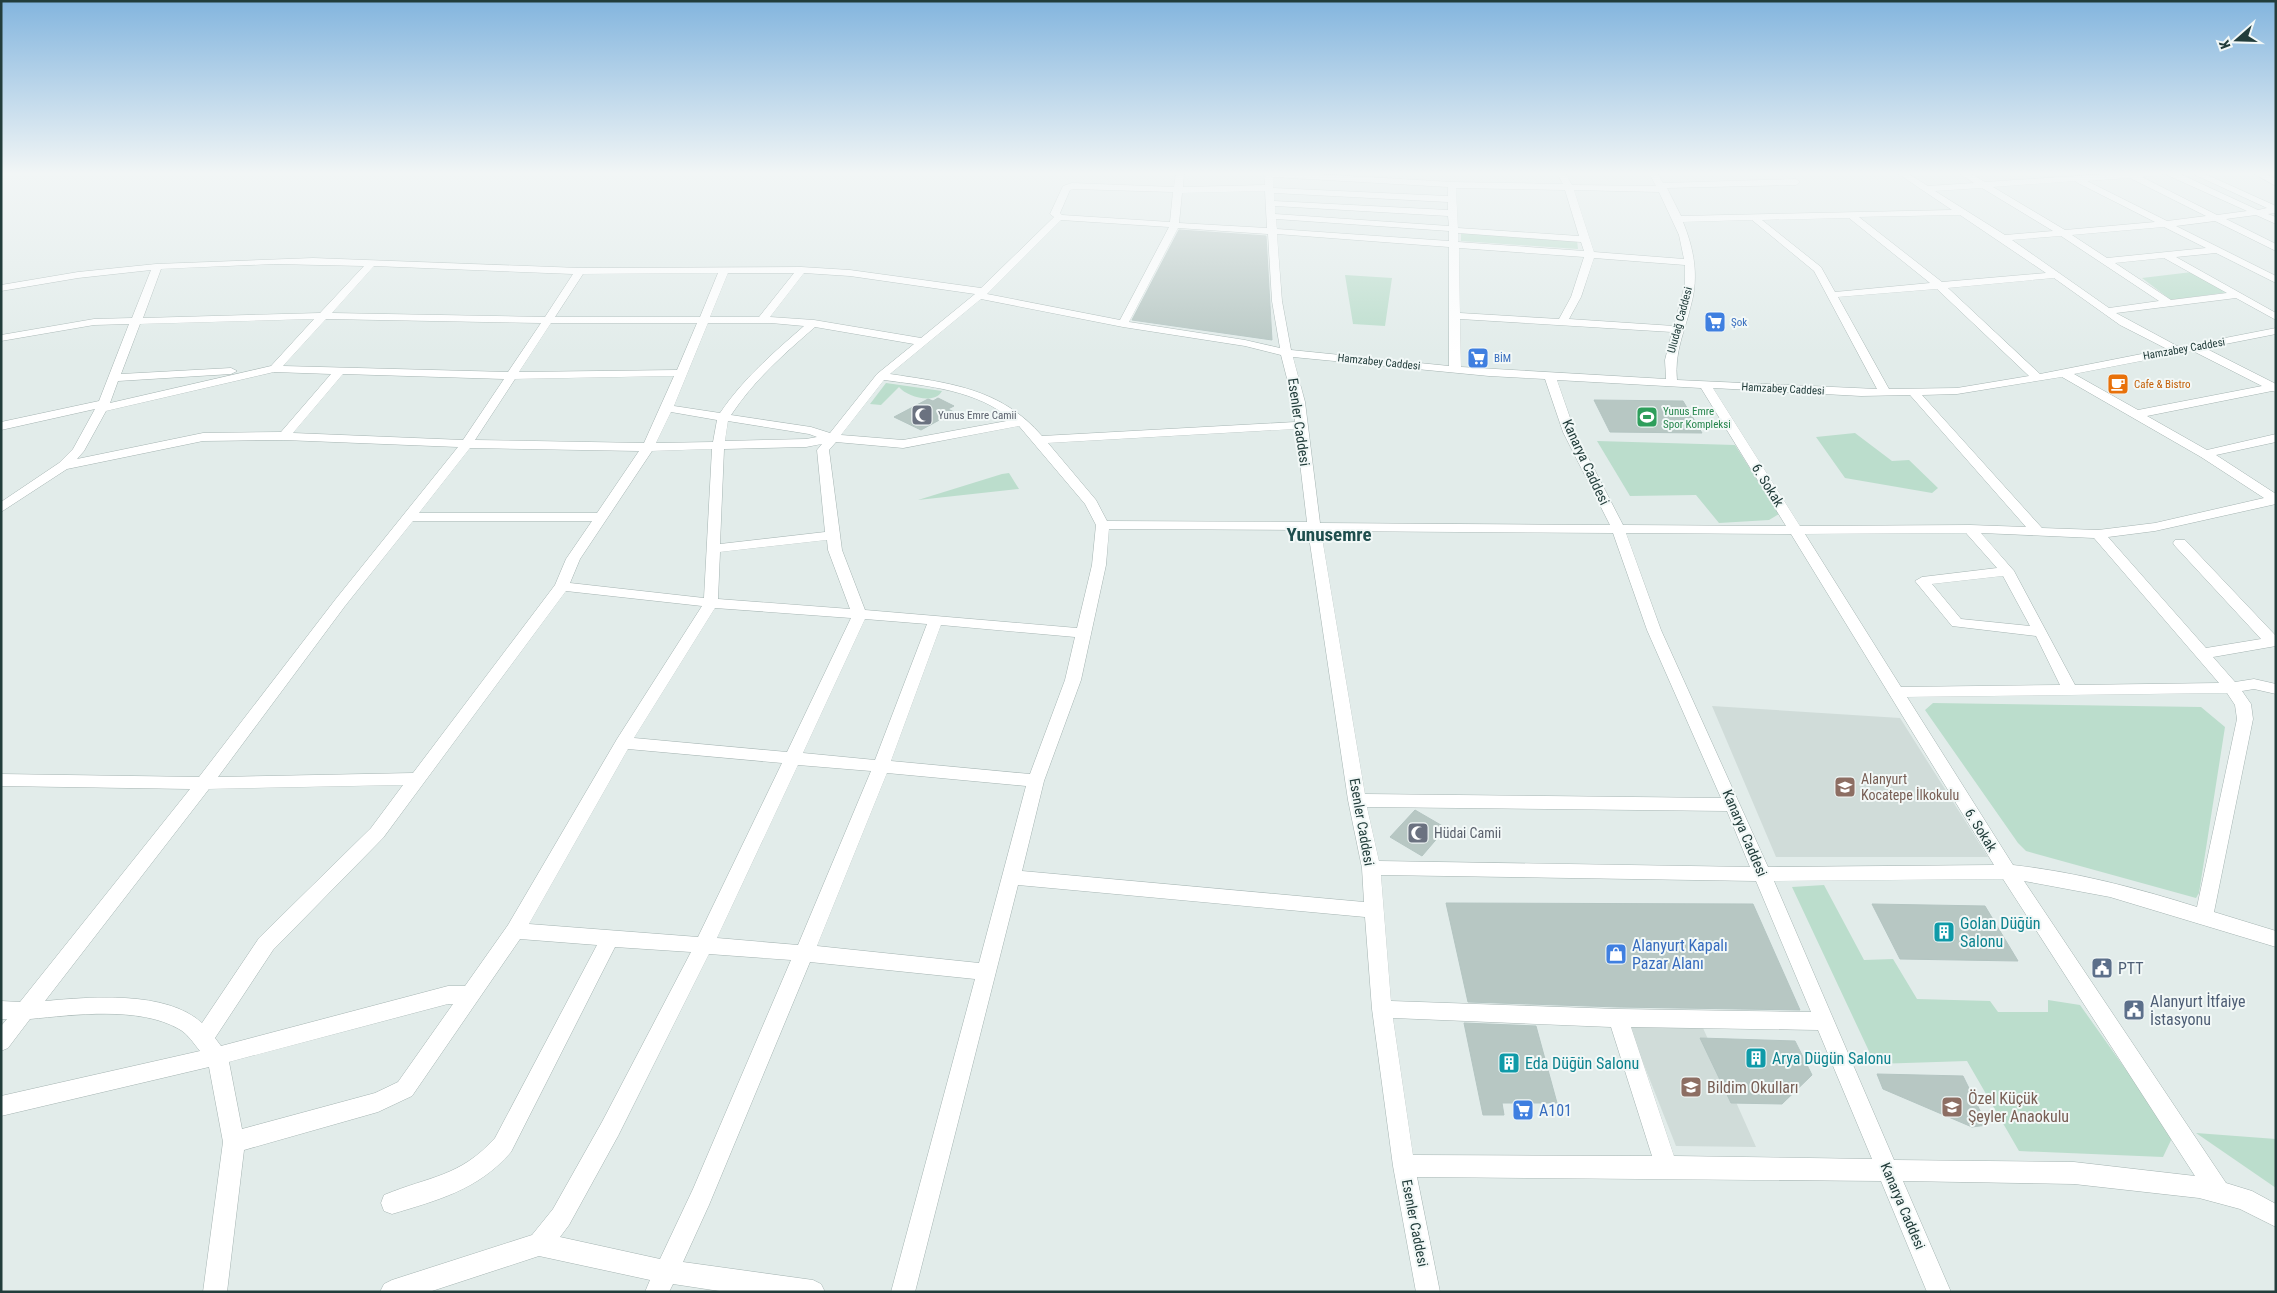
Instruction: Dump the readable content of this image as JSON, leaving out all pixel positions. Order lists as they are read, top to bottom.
{
  "streets": {
    "street": [
      "Uludağ Caddesi",
      "Hamzabey Caddesi",
      "Esenler Caddesi",
      "Kanarya Caddesi",
      "6. Sokak"
    ]
  },
  "crossings": [
    ["Uludağ Caddesi", "Hamzabey Caddesi"],
    ["Hamzabey Caddesi", "Esenler Caddesi"],
    ["Hamzabey Caddesi", "Kanarya Caddesi"],
    ["Hamzabey Caddesi", "6. Sokak"]
  ],
  "districts": ["Yunusemre"],
  "places": {
    "supermarket": ["Şok", "BİM", "A101"],
    "cafe": ["Cafe & Bistro"],
    "mosque": ["Yunus Emre Camii", "Hüdai Camii"],
    "sports": ["Yunus Emre Spor Kompleksi"],
    "school or university": ["Alanyurt Kocatepe İlkokulu", "Bildim Okulları", "Özel Küçük Şeyler Anaokulu"],
    "building": ["Golan Düğün Salonu", "Arya Dügün Salonu", "Eda Düğün Salonu"],
    "shop": ["Alanyurt Kapalı Pazar Alanı"],
    "public building": ["PTT", "Alanyurt İtfaiye İstasyonu"]
  },
  "north": "left"
}
